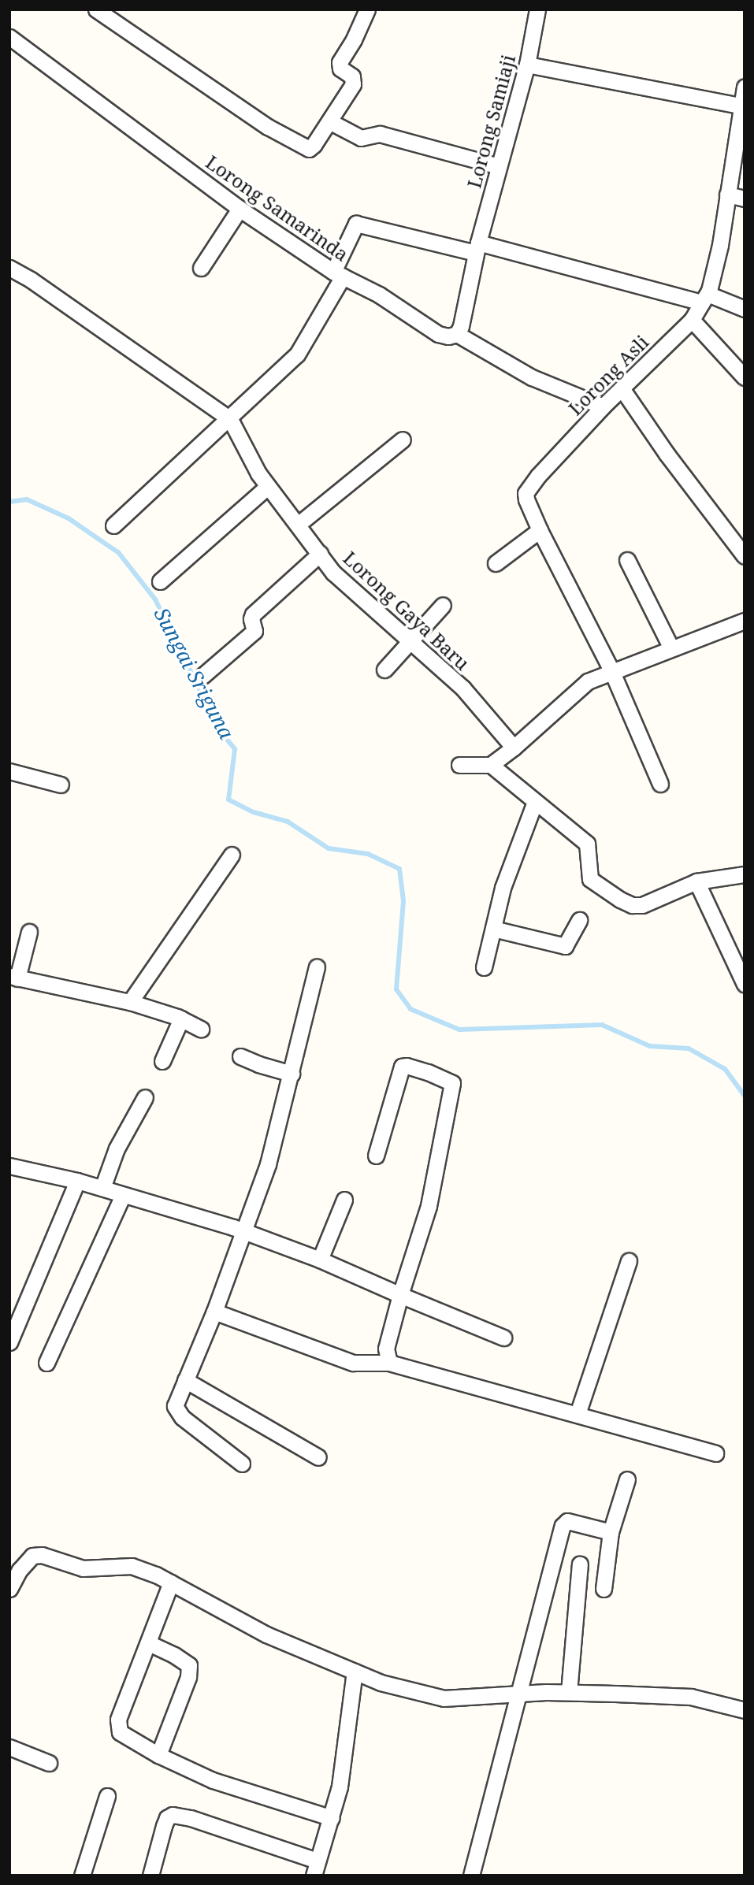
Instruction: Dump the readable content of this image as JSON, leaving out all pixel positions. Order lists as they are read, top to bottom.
{
  "streets": {
    "street": [
      "Lorong Samiaji",
      "Lorong Samarinda",
      "Lorong Asli",
      "Lorong Gaya Baru"
    ]
  },
  "water": ["Sungai Sriguna"]
}
